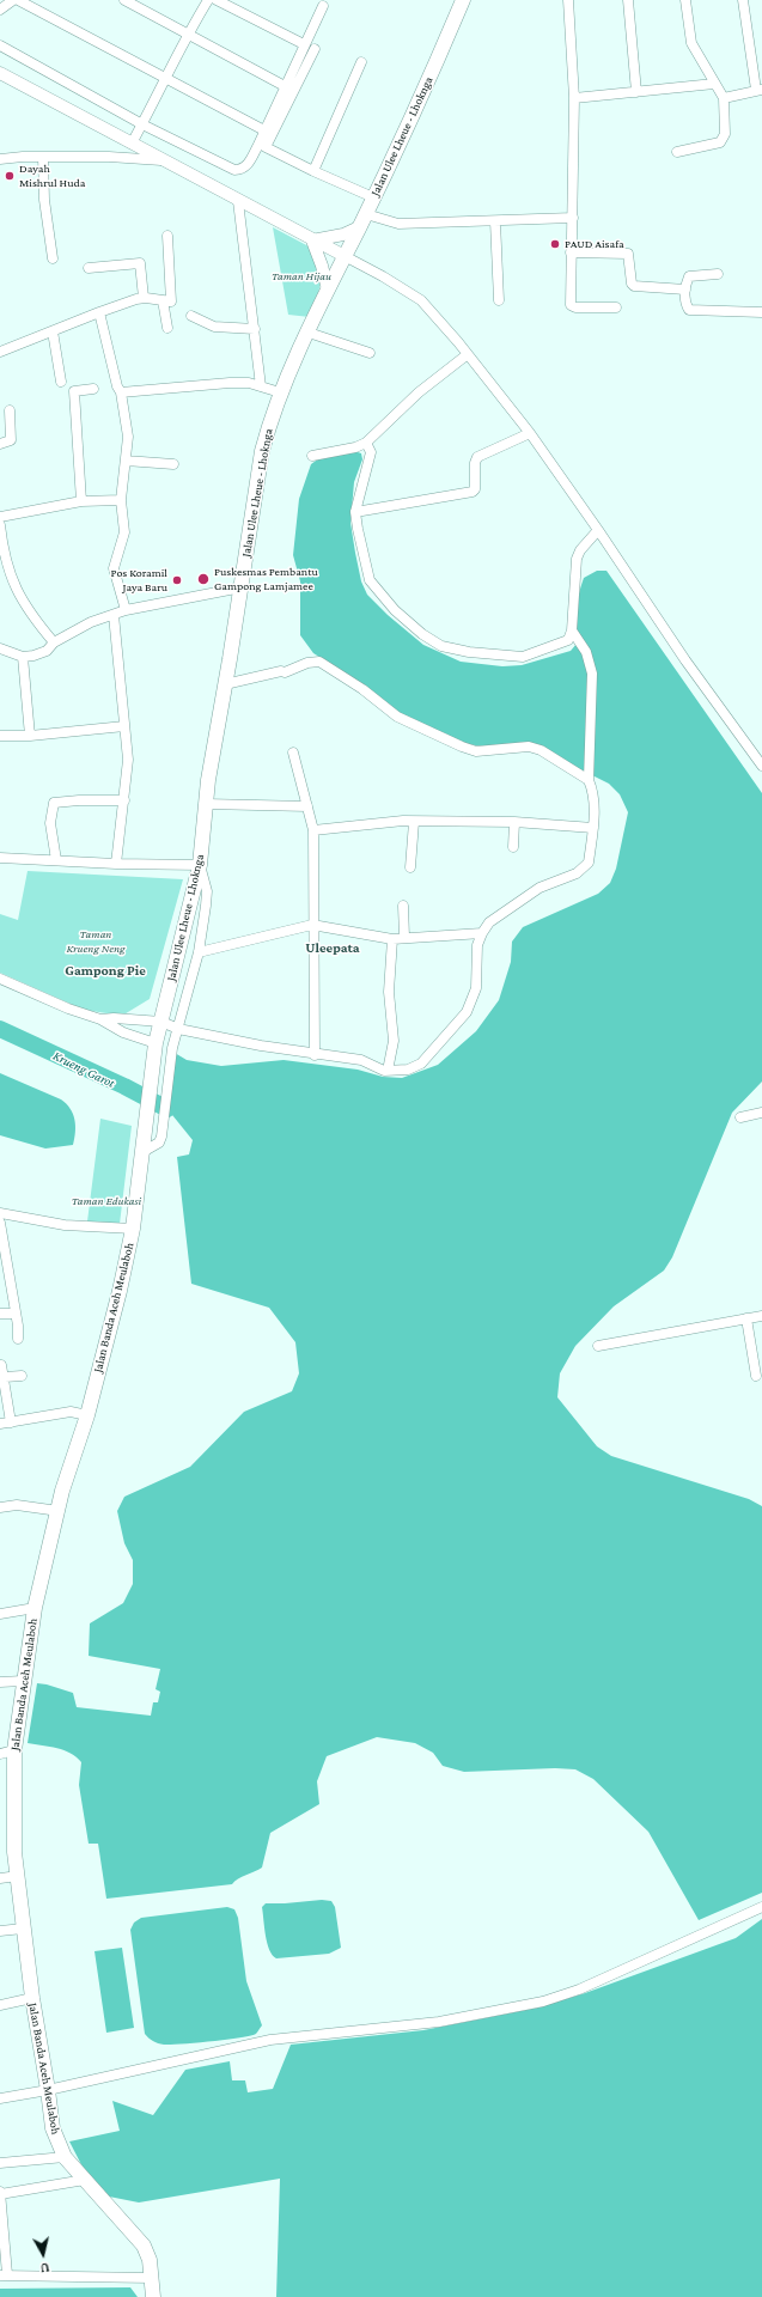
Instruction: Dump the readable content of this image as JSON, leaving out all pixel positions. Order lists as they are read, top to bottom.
{
  "streets": {
    "highway": ["Jalan Ulee Lheue - Lhoknga", "Jalan Banda Aceh Meulaboh"]
  },
  "crossings": [
    ["Jalan Ulee Lheue - Lhoknga", "Jalan Banda Aceh Meulaboh"]
  ],
  "districts": ["Uleepata", "Gampong Pie"],
  "water": ["Krueng Garot"],
  "parks": ["Taman Hijau", "Taman Krueng Neng", "Taman Edukasi"],
  "places": [
    "Dayah Mishrul Huda",
    "PAUD Aisafa",
    "Puskesmas Pembantu Gampong Lamjamee",
    "Pos Koramil Jaya Baru"
  ],
  "north": "bottom"
}
